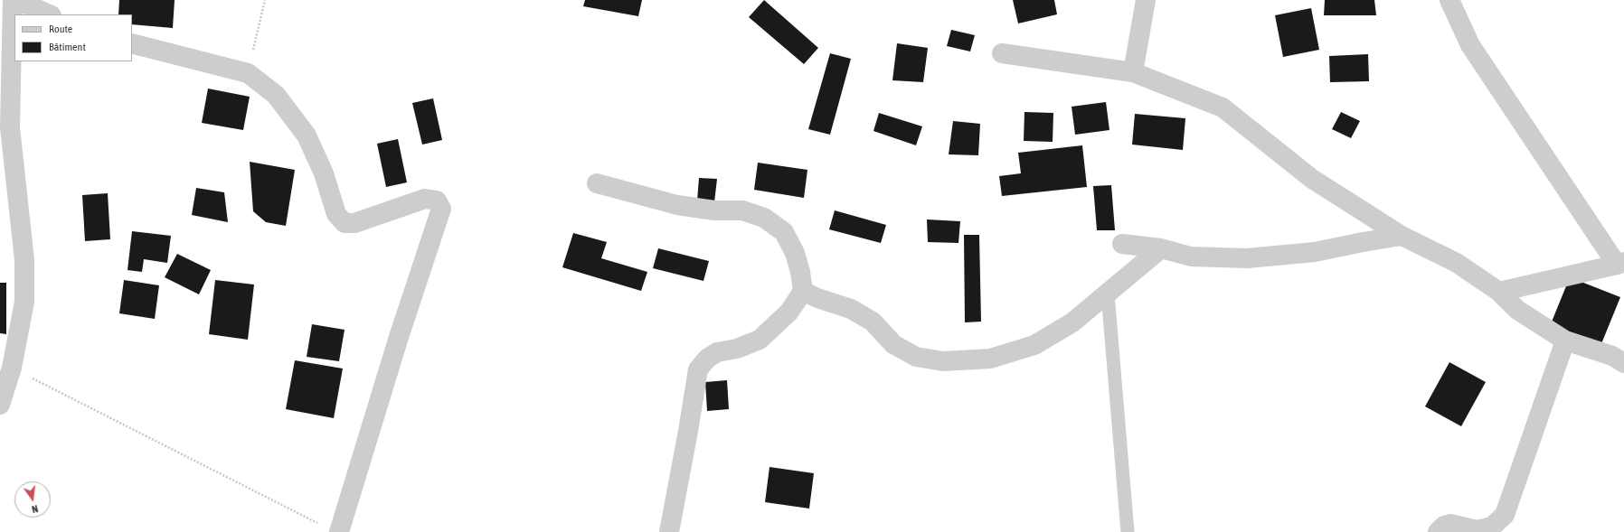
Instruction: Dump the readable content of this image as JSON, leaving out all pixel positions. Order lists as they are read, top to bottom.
{
  "legend": ["Route", "Bâtiment"],
  "north": "bottom"
}
